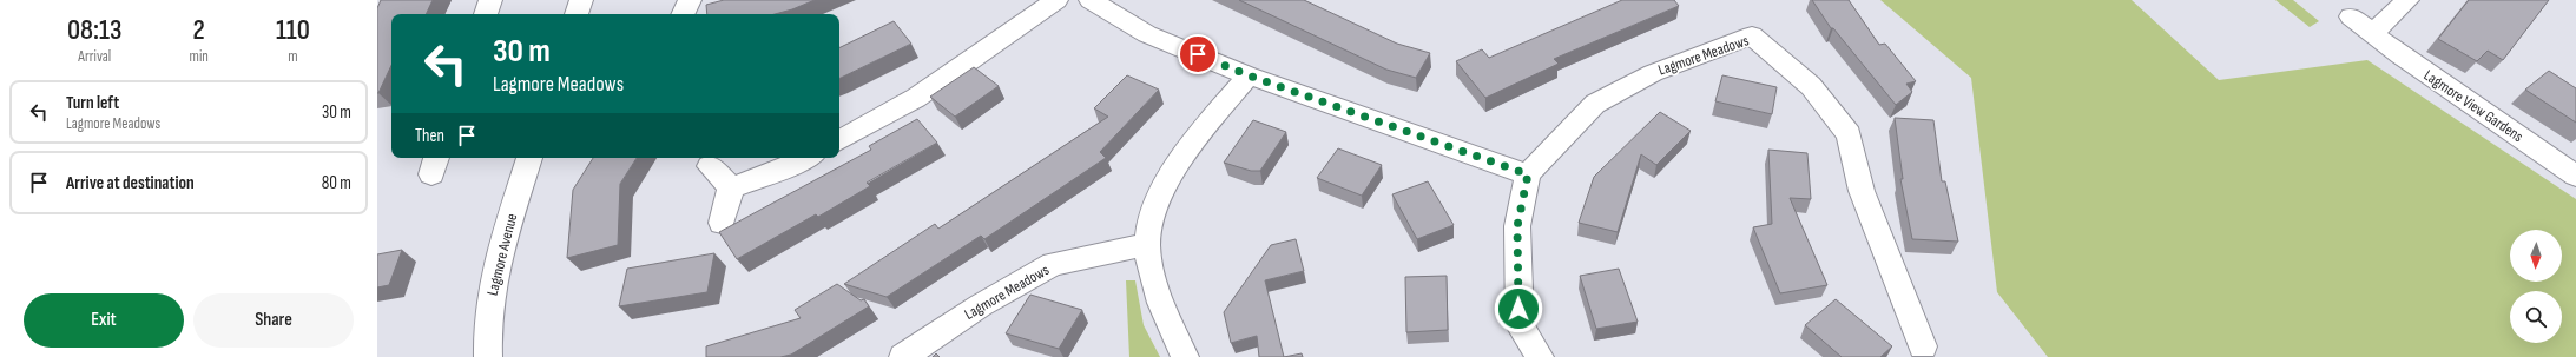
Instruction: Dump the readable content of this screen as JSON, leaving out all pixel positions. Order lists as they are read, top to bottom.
{
  "streets": {
    "street": ["Lagmore Meadows", "Lagmore View Gardens", "Lagmore Avenue"]
  },
  "north": "bottom",
  "page": {
    "eta": [
      "08:13",
      "Arrival",
      "2",
      "min",
      "110",
      "m"
    ],
    "turn": ["30 m", "Lagmore Meadows"],
    "list": [
      {
        "name": "Turn left",
        "note": "Lagmore Meadows",
        "value": "30 m"
      },
      {
        "name": "Arrive at destination",
        "value": "80 m"
      }
    ],
    "then": "Then",
    "buttons": ["Exit", "Share"]
  }
}
